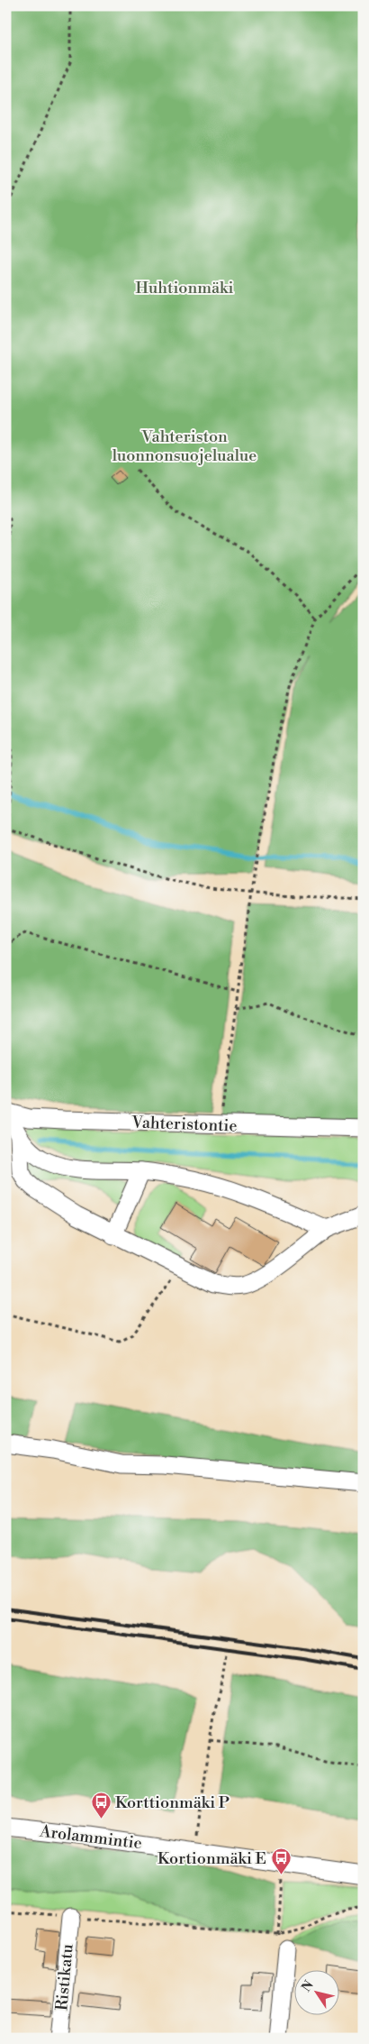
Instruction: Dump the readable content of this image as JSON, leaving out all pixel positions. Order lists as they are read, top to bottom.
{
  "streets": {
    "street": ["Vahteristontie", "Arolammintie", "Ristikatu"]
  },
  "parks": ["Huhtionmäki", "Vahteriston luonnonsuojelualue"],
  "places": {
    "bus stop": ["Korttionmäki P", "Kortionmäki E"]
  },
  "north": "top left"
}
